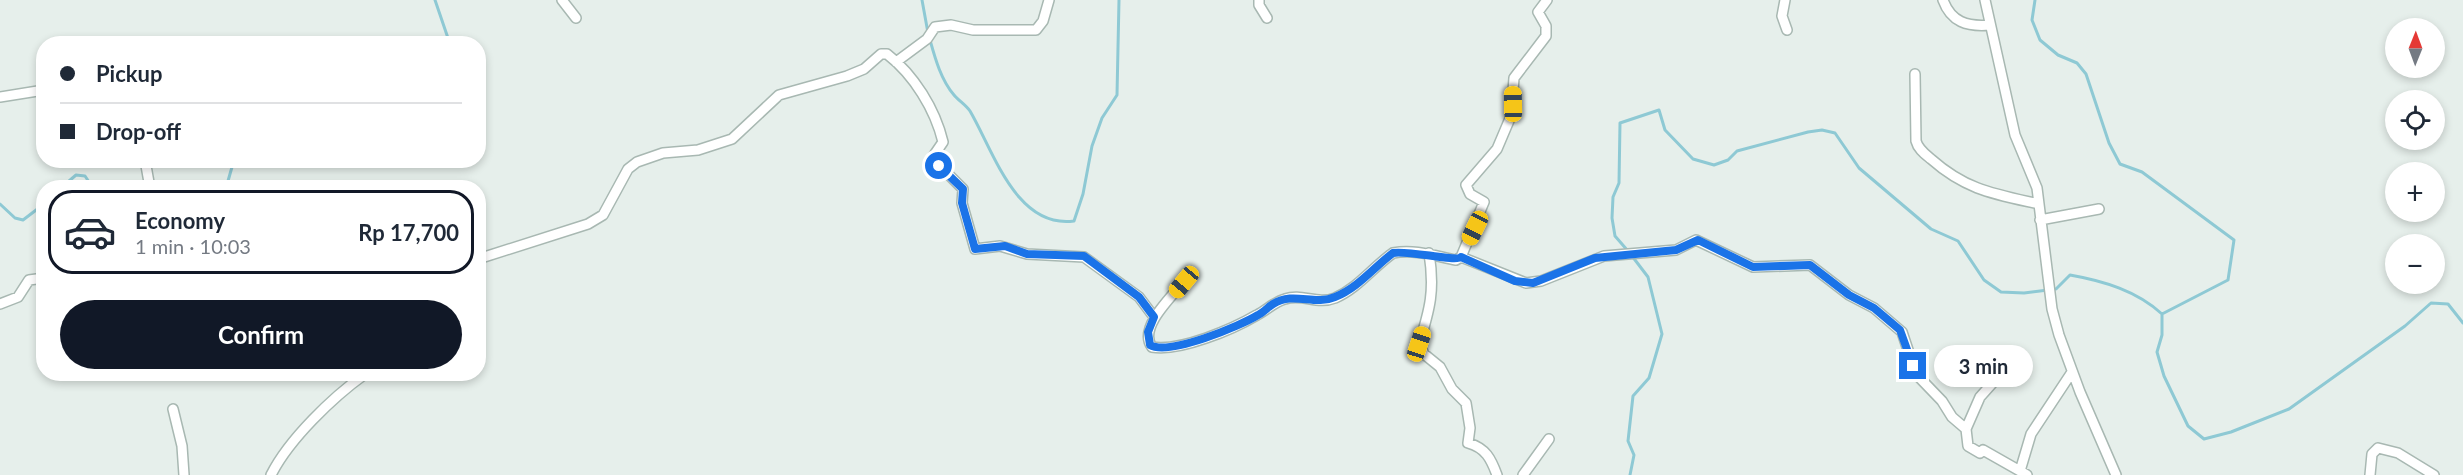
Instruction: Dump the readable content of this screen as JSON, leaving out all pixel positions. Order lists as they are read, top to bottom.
{
  "north": "top",
  "page": {
    "map_buttons": ["+", "−"],
    "banner": ["Pickup", "Drop-off"],
    "list": [
      {
        "name": "Economy",
        "note": "1 min · 10:03",
        "value": "Rp 17,700"
      }
    ],
    "buttons": "Confirm",
    "bubble": "3 min"
  }
}
